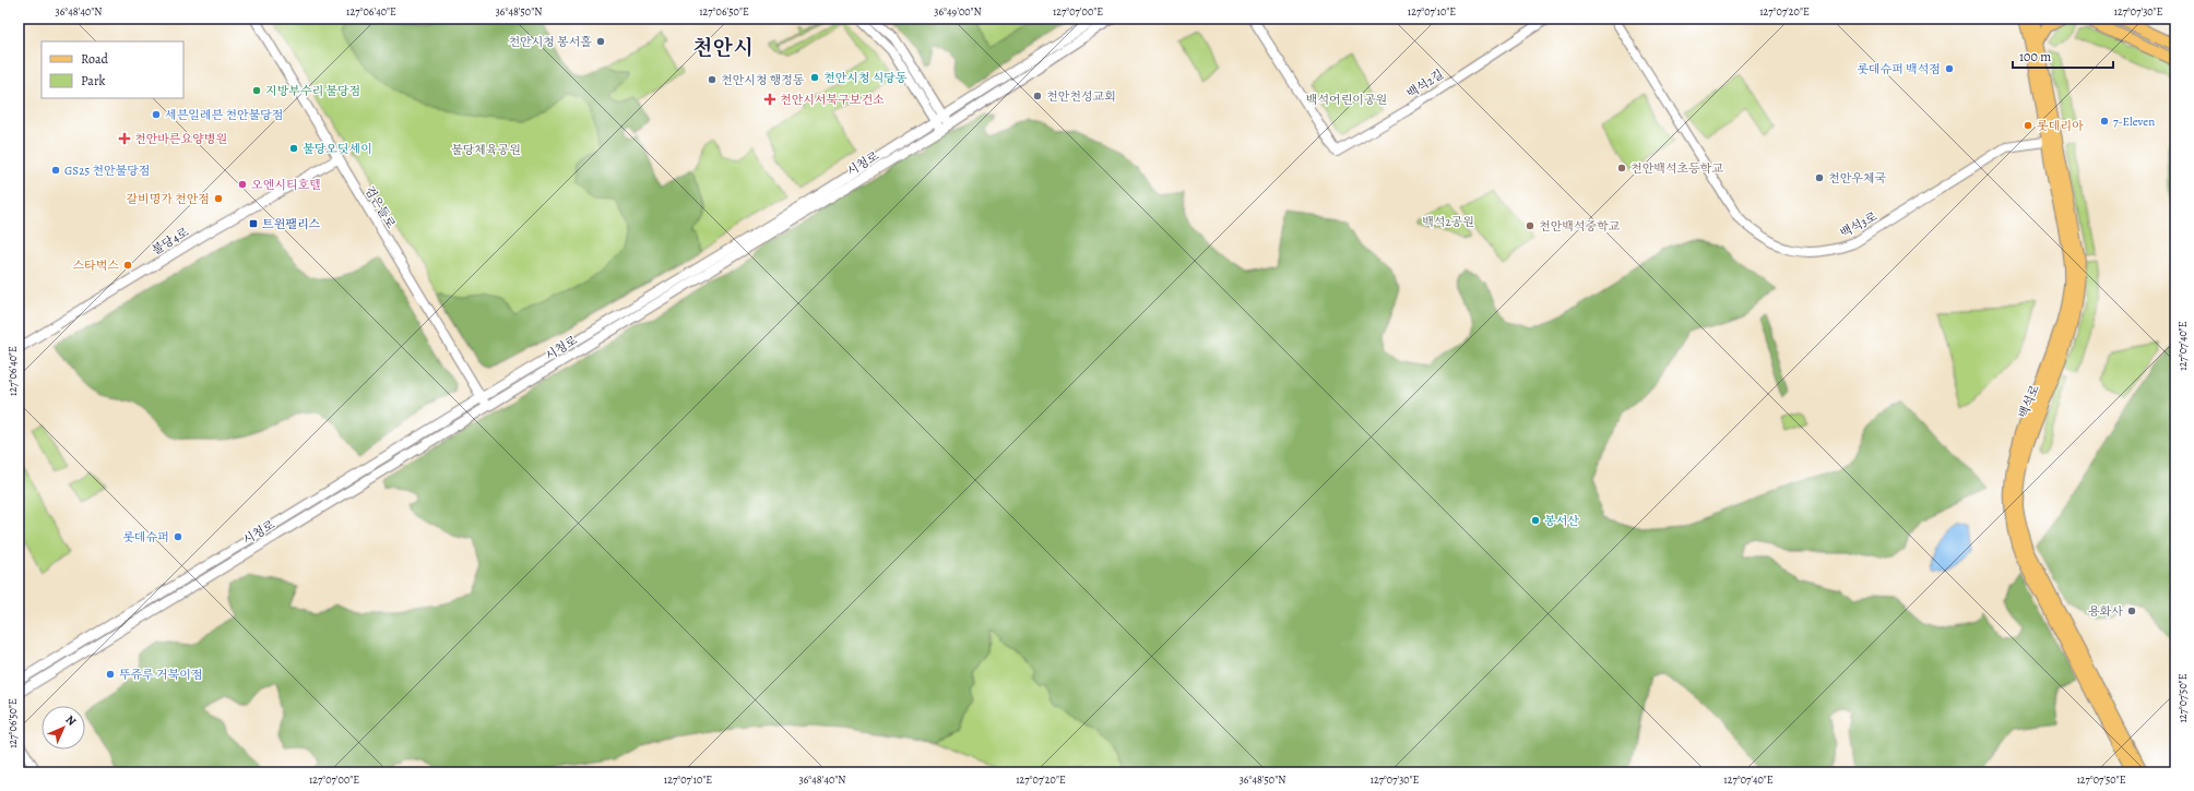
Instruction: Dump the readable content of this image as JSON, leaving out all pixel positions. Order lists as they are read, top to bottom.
{
  "streets": {
    "main road": ["백석로"],
    "street": [
      "백석2길",
      "시청로",
      "검은들로",
      "백석3로",
      "불당4로"
    ]
  },
  "crossings": [
    ["시청로", "검은들로"],
    ["검은들로", "불당4로"],
    ["백석3로", "백석로"]
  ],
  "districts": ["천안시"],
  "parks": ["백석어린이공원", "불당체육공원", "백석2공원"],
  "places": {
    "other": [
      "천안시청 봉서홀",
      "롯데슈퍼 백석점",
      "천안시청 식당동",
      "천안시청 행정동",
      "지방부수리 불당점",
      "천안천성교회",
      "세븐일레븐 천안불당점",
      "7-Eleven",
      "롯데리아",
      "불당오딧세이",
      "천안백석초등학교",
      "GS25 천안불당점",
      "천안우체국",
      "오엔시티호텔",
      "갈비명가 천안점",
      "천안백석중학교",
      "스타벅스",
      "봉서산",
      "롯데슈퍼",
      "용화사",
      "뚜쥬루 거북이점"
    ],
    "health": ["천안시서북구보건소", "천안바른요양병원"],
    "transit": ["트윈팰리스"]
  },
  "legend": ["Road", "Park"],
  "scale_bar": "100 m",
  "north": "top right",
  "coordinates": [
    "36°48'40\"N",
    "127°06'40\"E",
    "36°48'50\"N",
    "127°06'50\"E",
    "36°49'00\"N",
    "127°07'00\"E",
    "127°07'10\"E",
    "127°07'20\"E",
    "127°07'30\"E",
    "127°07'40\"E",
    "127°07'50\"E"
  ]
}
